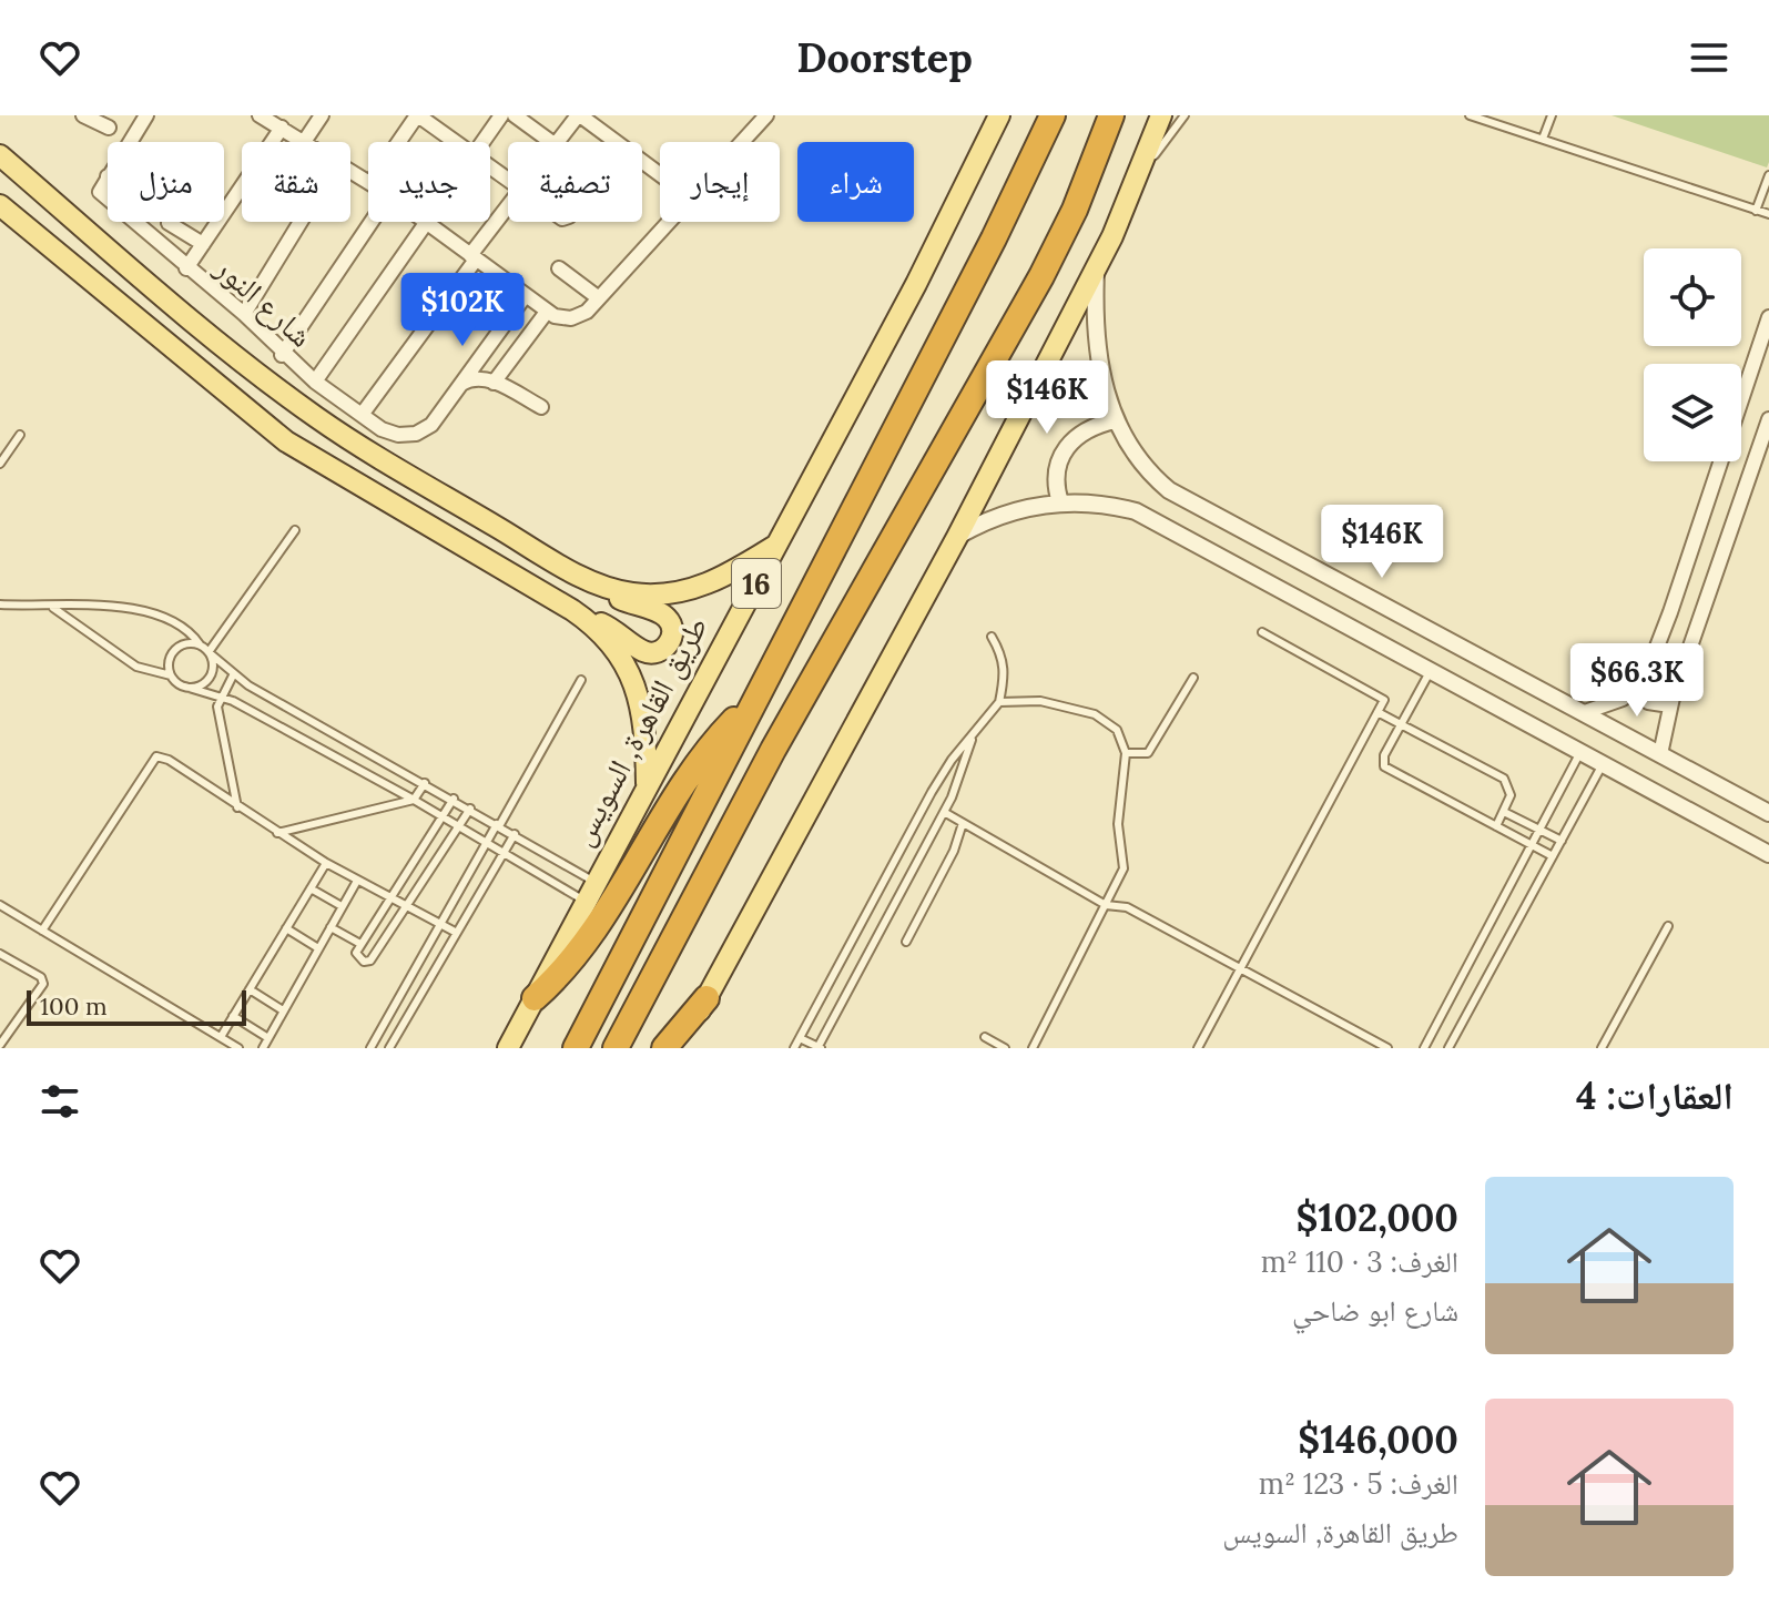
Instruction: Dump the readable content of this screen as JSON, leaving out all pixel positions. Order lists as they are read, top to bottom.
{
  "streets": {
    "highway": ["16"],
    "main road": ["طريق القاهرة, السويس"],
    "street": ["شارع النور"]
  },
  "crossings": [
    ["16", "طريق القاهرة, السويس"]
  ],
  "scale_bar": "100 m",
  "page": {
    "header": "Doorstep",
    "chip": [
      "شراء",
      "إيجار",
      "تصفية",
      "جديد",
      "شقة",
      "منزل"
    ],
    "price": [
      "$102K",
      "$146K",
      "$146K",
      "$66.3K"
    ],
    "scale": "100 m",
    "heading": "العقارات: 4",
    "list": [
      {
        "name": "$102,000",
        "note": "الغرف: 3 · 110 m² · شارع ابو ضاحي"
      },
      {
        "name": "$146,000",
        "note": "الغرف: 5 · 123 m² · طريق القاهرة, السويس"
      }
    ]
  }
}
